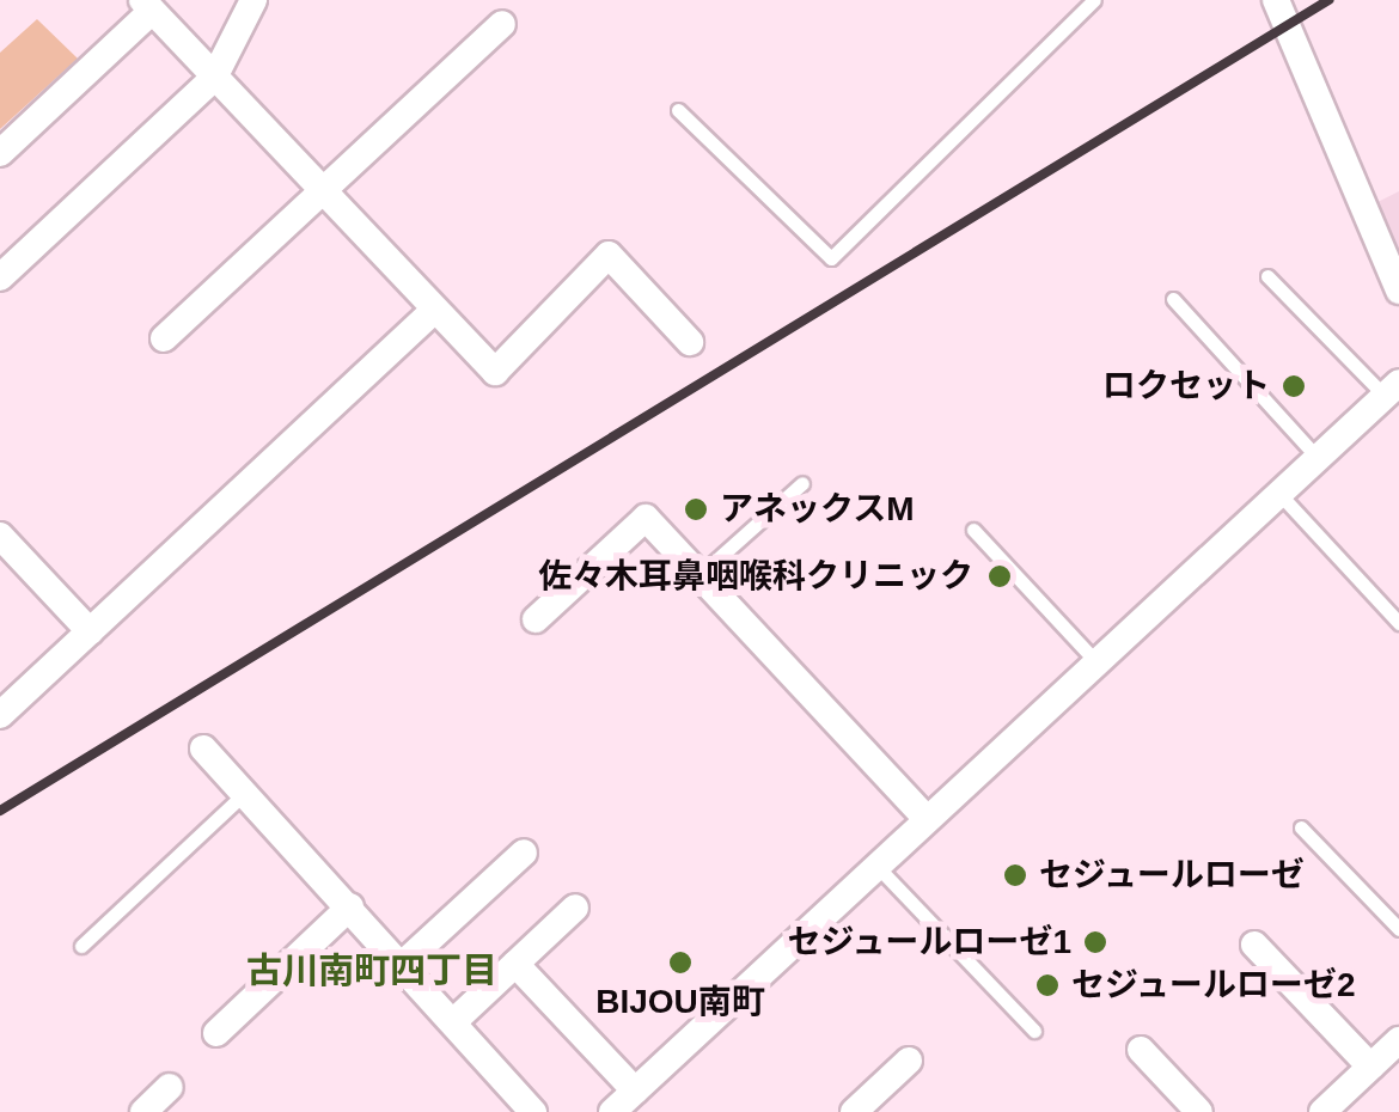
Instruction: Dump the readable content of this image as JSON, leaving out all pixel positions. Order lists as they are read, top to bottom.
{
  "districts": ["古川南町四丁目"],
  "places": [
    "ロクセット",
    "アネックスM",
    "佐々木耳鼻咽喉科クリニック",
    "セジュールローゼ",
    "セジュールローゼ1",
    "BIJOU南町",
    "セジュールローゼ2"
  ]
}
